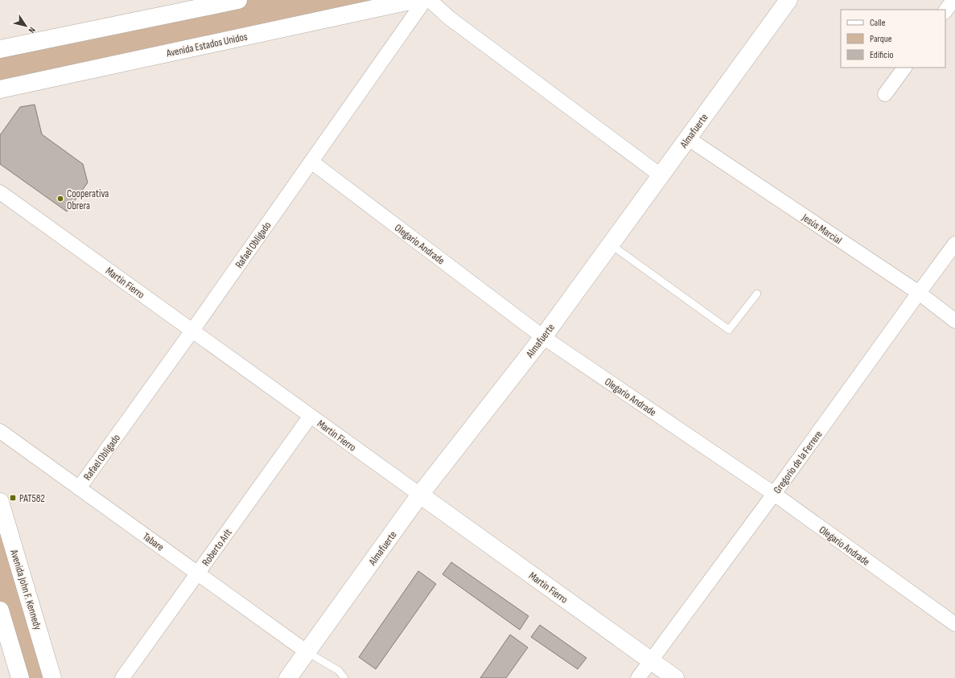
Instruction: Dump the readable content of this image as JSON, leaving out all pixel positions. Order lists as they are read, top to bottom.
{
  "streets": {
    "street": [
      "Avenida Estados Unidos",
      "Almafuerte",
      "Jesús Marcial",
      "Olegario Andrade",
      "Rafael Obligado",
      "Martin Fierro",
      "Gregorio de la Ferrere",
      "Tabare",
      "Roberto Arlt",
      "Avenida John F. Kennedy"
    ]
  },
  "crossings": [
    ["Almafuerte", "Jesús Marcial"],
    ["Almafuerte", "Olegario Andrade"],
    ["Almafuerte", "Martin Fierro"],
    ["Almafuerte", "Tabare"],
    ["Jesús Marcial", "Gregorio de la Ferrere"],
    ["Olegario Andrade", "Rafael Obligado"],
    ["Olegario Andrade", "Gregorio de la Ferrere"],
    ["Rafael Obligado", "Martin Fierro"],
    ["Rafael Obligado", "Tabare"],
    ["Martin Fierro", "Gregorio de la Ferrere"],
    ["Martin Fierro", "Roberto Arlt"],
    ["Tabare", "Roberto Arlt"]
  ],
  "places": {
    "other": ["Cooperativa Obrera"],
    "transit": ["PAT582"]
  },
  "legend": ["Calle", "Parque", "Edificio"],
  "north": "bottom right"
}
